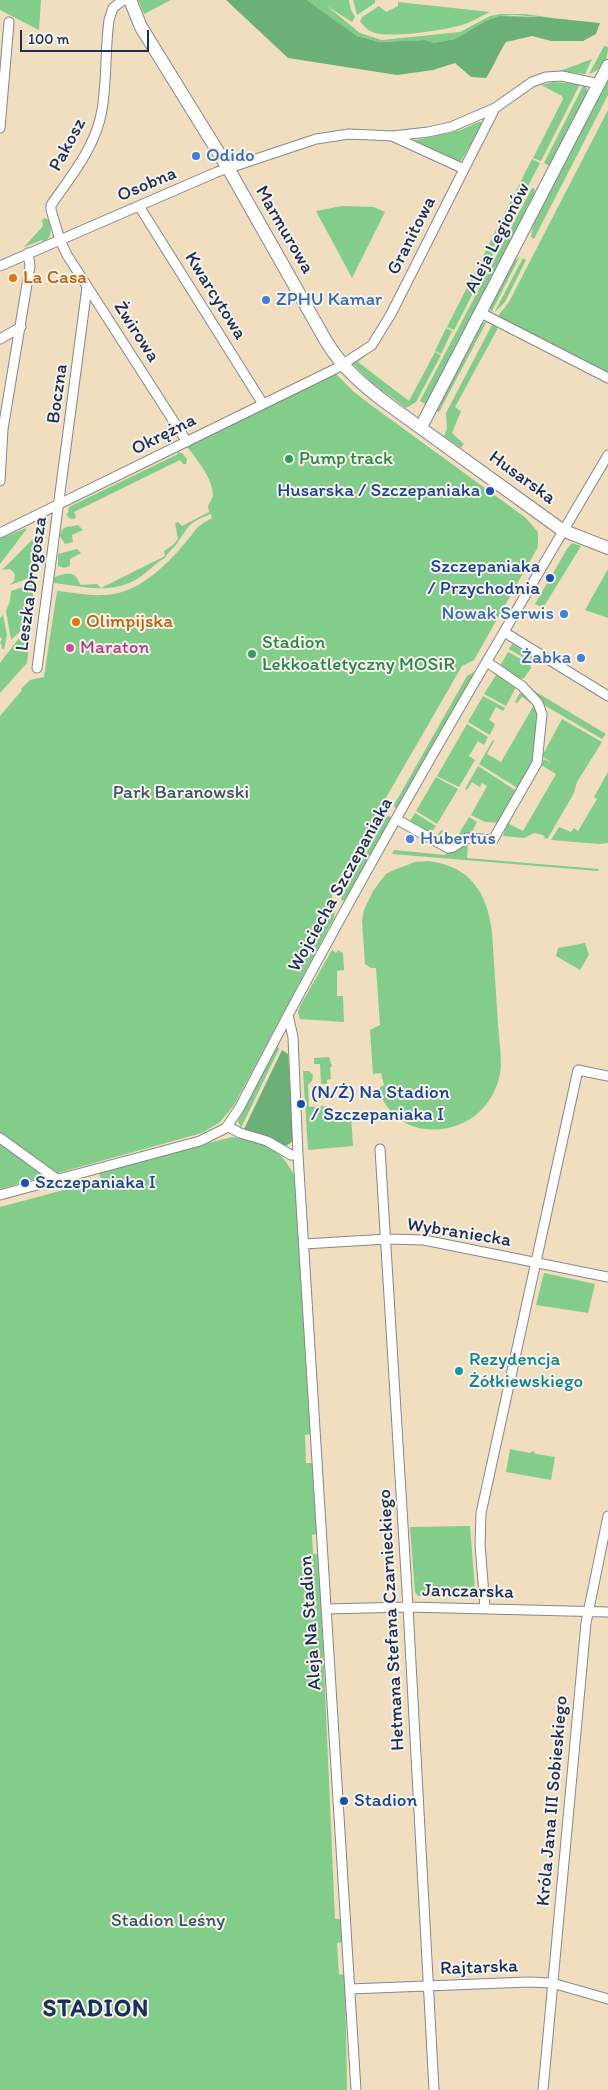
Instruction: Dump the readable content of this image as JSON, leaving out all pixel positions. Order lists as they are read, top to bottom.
{
  "streets": {
    "main road": ["Marmurowa", "Aleja Legionów", "Husarska"],
    "street": [
      "Pakosz",
      "Osobna",
      "Granitowa",
      "Kwarcytowa",
      "Żwirowa",
      "Boczna",
      "Okrężna",
      "Leszka Drogosza",
      "Wojciecha Szczepaniaka",
      "Wybraniecka",
      "Janczarska",
      "Hetmana Stefana Czarnieckiego",
      "Aleja Na Stadion",
      "Króla Jana III Sobieskiego",
      "Rajtarska"
    ]
  },
  "crossings": [
    ["Pakosz", "Osobna"],
    ["Pakosz", "Żwirowa"],
    ["Osobna", "Marmurowa"],
    ["Osobna", "Granitowa"],
    ["Osobna", "Aleja Legionów"],
    ["Osobna", "Kwarcytowa"],
    ["Osobna", "Żwirowa"],
    ["Marmurowa", "Granitowa"],
    ["Marmurowa", "Aleja Legionów"],
    ["Marmurowa", "Okrężna"],
    ["Marmurowa", "Husarska"],
    ["Granitowa", "Okrężna"],
    ["Aleja Legionów", "Husarska"],
    ["Kwarcytowa", "Okrężna"],
    ["Żwirowa", "Boczna"],
    ["Żwirowa", "Okrężna"],
    ["Boczna", "Okrężna"],
    ["Boczna", "Leszka Drogosza"],
    ["Okrężna", "Leszka Drogosza"],
    ["Husarska", "Wojciecha Szczepaniaka"],
    ["Wojciecha Szczepaniaka", "Aleja Na Stadion"],
    ["Wybraniecka", "Hetmana Stefana Czarnieckiego"],
    ["Wybraniecka", "Aleja Na Stadion"],
    ["Janczarska", "Hetmana Stefana Czarnieckiego"],
    ["Janczarska", "Aleja Na Stadion"],
    ["Janczarska", "Króla Jana III Sobieskiego"],
    ["Hetmana Stefana Czarnieckiego", "Rajtarska"],
    ["Aleja Na Stadion", "Rajtarska"],
    ["Króla Jana III Sobieskiego", "Rajtarska"]
  ],
  "districts": ["STADION"],
  "parks": ["Park Baranowski", "Stadion Leśny"],
  "places": [
    "Odido",
    "La Casa",
    "ZPHU Kamar",
    "Pump track",
    "Husarska / Szczepaniaka",
    "Szczepaniaka / Przychodnia",
    "Nowak Serwis",
    "Olimpijska",
    "Maraton",
    "Stadion Lekkoatletyczny MOSiR",
    "Żabka",
    "Hubertus",
    "(N/Ż) Na Stadion / Szczepaniaka I",
    "Szczepaniaka I",
    "Rezydencja Żółkiewskiego",
    "Stadion"
  ],
  "scale_bar": "100 m"
}
